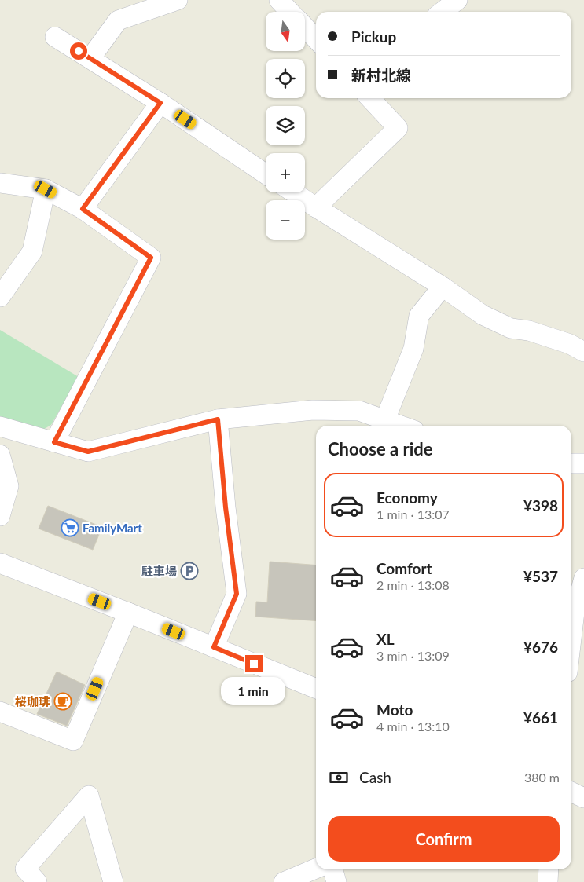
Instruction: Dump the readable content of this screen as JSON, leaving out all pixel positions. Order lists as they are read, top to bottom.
{
  "places": {
    "supermarket": ["FamilyMart"],
    "parking": ["駐車場"],
    "cafe": ["桜珈琲"]
  },
  "north": "bottom",
  "page": {
    "map_buttons": ["+", "−"],
    "banner": ["Pickup", "新村北線"],
    "heading": "Choose a ride",
    "list": [
      {
        "name": "Economy",
        "note": "1 min · 13:07",
        "value": "¥398"
      },
      {
        "name": "Comfort",
        "note": "2 min · 13:08",
        "value": "¥537"
      },
      {
        "name": "XL",
        "note": "3 min · 13:09",
        "value": "¥676"
      },
      {
        "name": "Moto",
        "note": "4 min · 13:10",
        "value": "¥661"
      }
    ],
    "bubble": "1 min",
    "pay": ["Cash", "380 m"],
    "buttons": "Confirm"
  }
}
